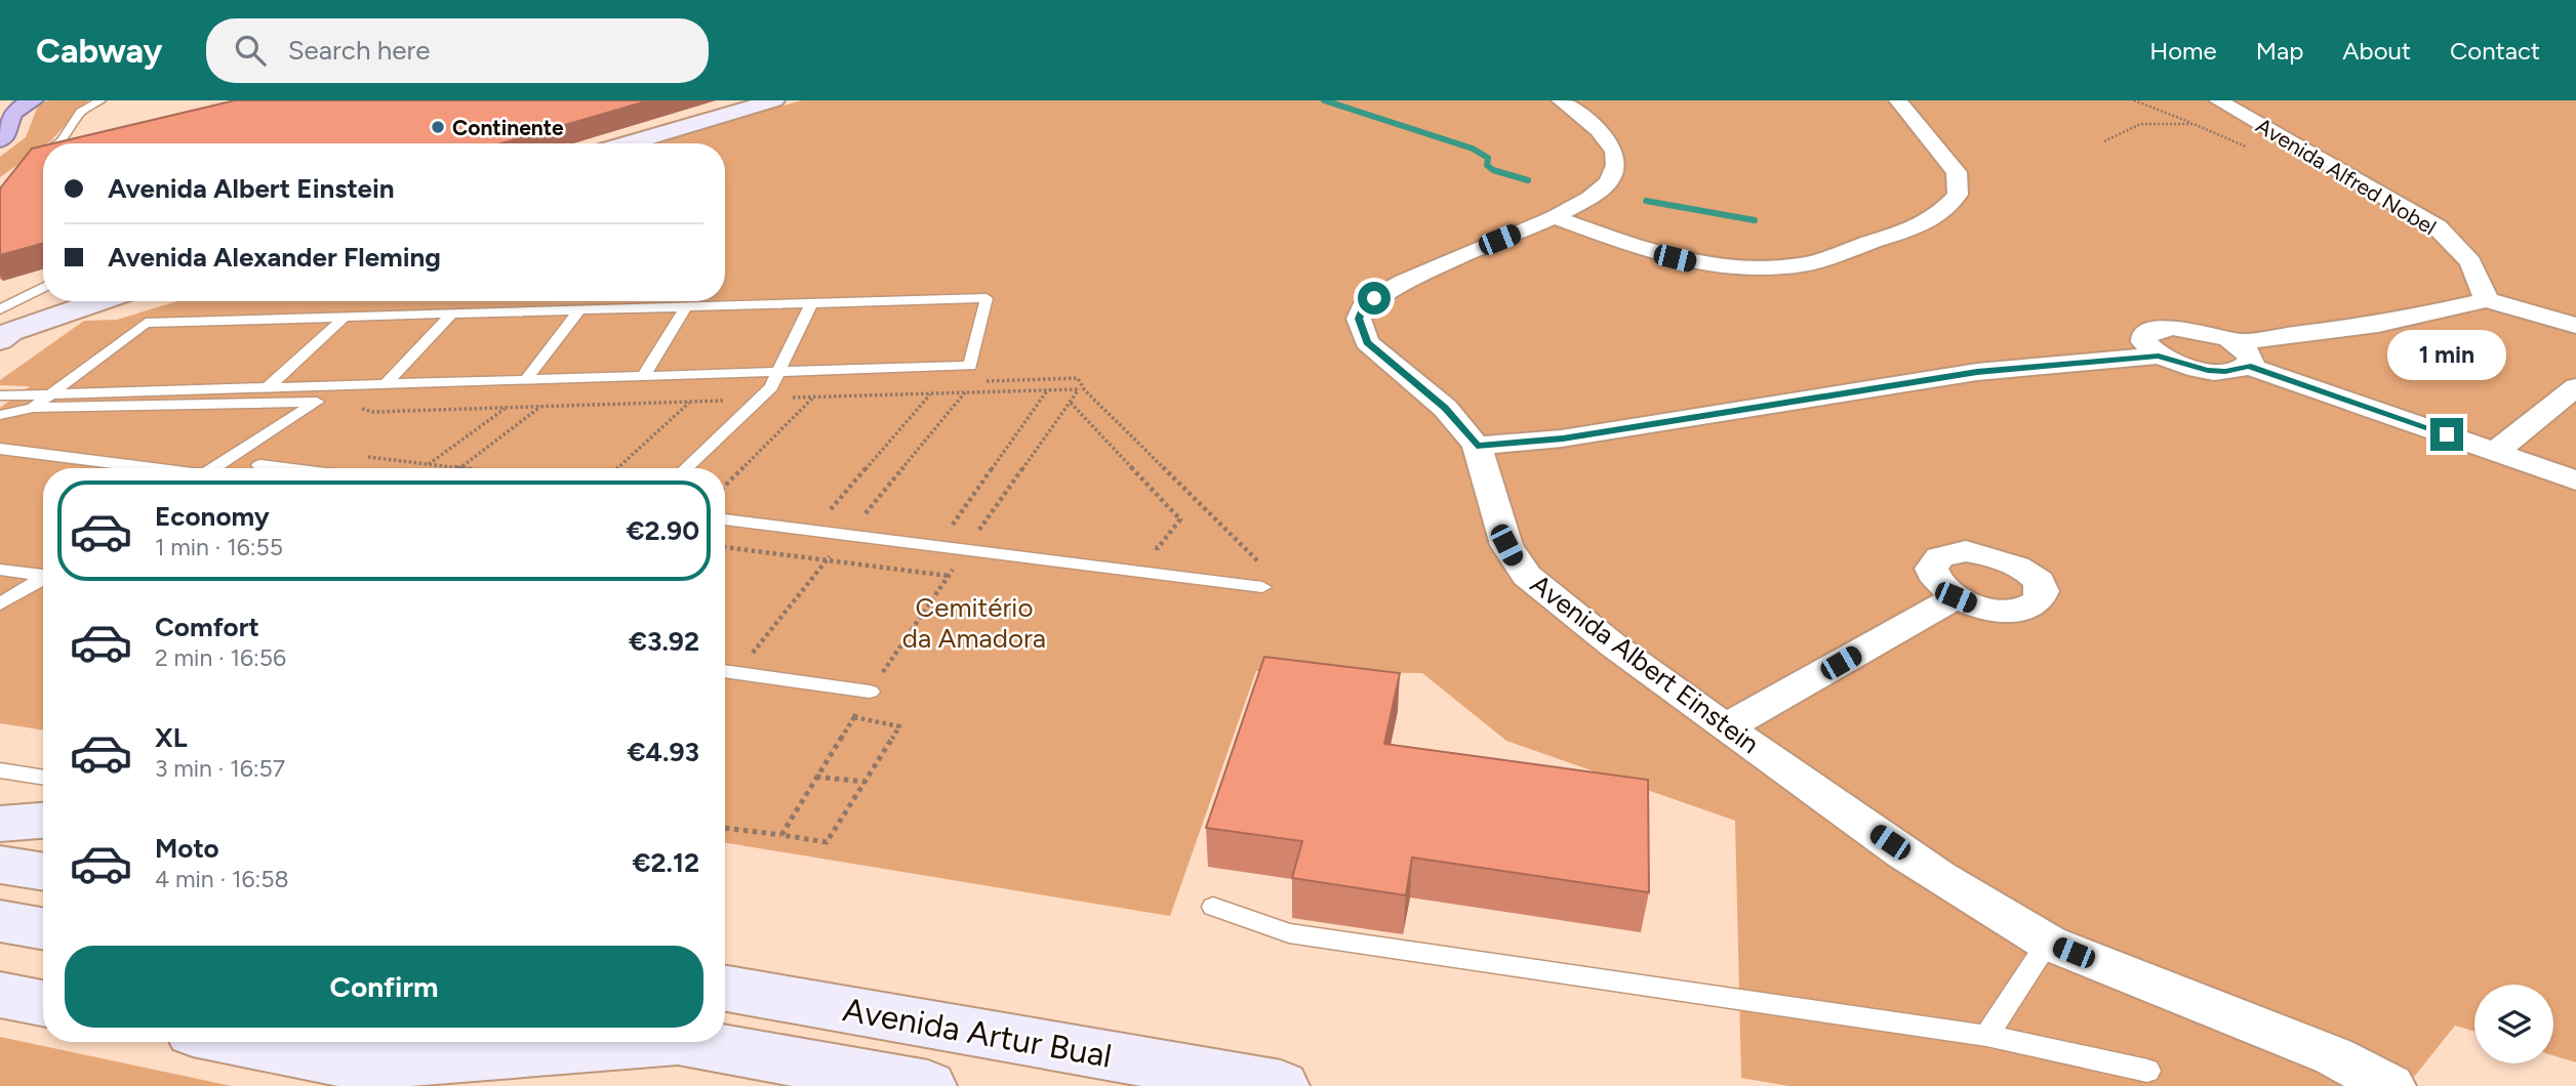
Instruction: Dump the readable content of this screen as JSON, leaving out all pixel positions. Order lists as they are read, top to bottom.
{
  "streets": {
    "street": ["Avenida Alfred Nobel", "Avenida Albert Einstein", "Avenida Artur Bual"]
  },
  "parks": ["Cemitério da Amadora"],
  "places": ["Continente"],
  "page": {
    "header": "Cabway",
    "search": "Search here",
    "nav": [
      "Home",
      "Map",
      "About",
      "Contact"
    ],
    "banner": ["Avenida Albert Einstein", "Avenida Alexander Fleming"],
    "bubble": "1 min",
    "list": [
      {
        "name": "Economy",
        "note": "1 min · 16:55",
        "value": "€2.90"
      },
      {
        "name": "Comfort",
        "note": "2 min · 16:56",
        "value": "€3.92"
      },
      {
        "name": "XL",
        "note": "3 min · 16:57",
        "value": "€4.93"
      },
      {
        "name": "Moto",
        "note": "4 min · 16:58",
        "value": "€2.12"
      }
    ],
    "buttons": "Confirm"
  }
}
